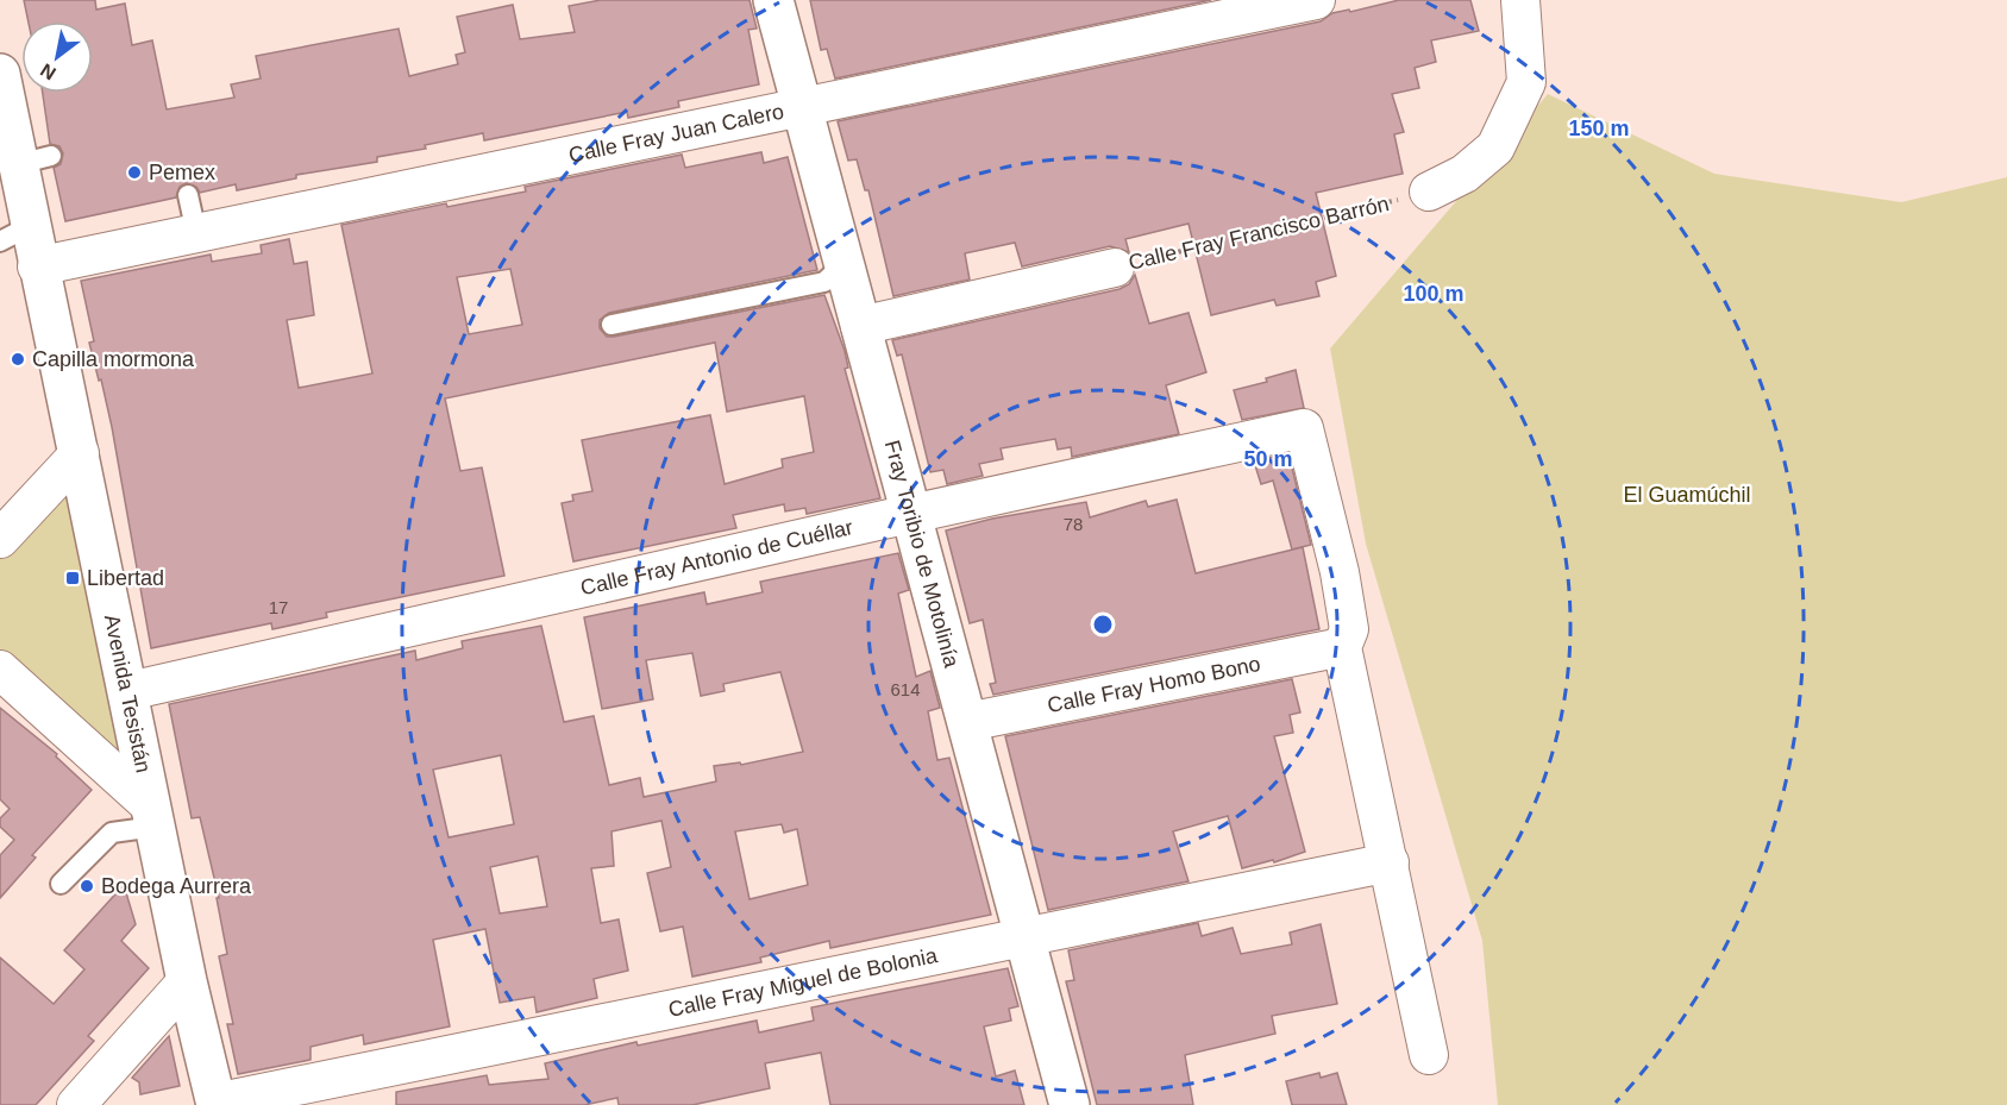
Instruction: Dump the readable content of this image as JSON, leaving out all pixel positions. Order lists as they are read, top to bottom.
{
  "streets": {
    "street": [
      "Calle Fray Juan Calero",
      "Calle Fray Francisco Barrón",
      "Fray Toribio de Motolinía",
      "Calle Fray Antonio de Cuéllar",
      "Calle Fray Homo Bono",
      "Avenida Tesistán",
      "Calle Fray Miguel de Bolonia"
    ]
  },
  "crossings": [
    ["Calle Fray Juan Calero", "Fray Toribio de Motolinía"],
    ["Calle Fray Juan Calero", "Avenida Tesistán"],
    ["Calle Fray Francisco Barrón", "Fray Toribio de Motolinía"],
    ["Fray Toribio de Motolinía", "Calle Fray Antonio de Cuéllar"],
    ["Fray Toribio de Motolinía", "Calle Fray Homo Bono"],
    ["Fray Toribio de Motolinía", "Calle Fray Miguel de Bolonia"],
    ["Calle Fray Antonio de Cuéllar", "Calle Fray Homo Bono"],
    ["Calle Fray Antonio de Cuéllar", "Avenida Tesistán"],
    ["Avenida Tesistán", "Calle Fray Miguel de Bolonia"]
  ],
  "parks": ["El Guamúchil"],
  "places": {
    "other": ["Pemex", "Capilla mormona", "Bodega Aurrera"],
    "transit": ["Libertad"]
  },
  "house_numbers": ["78", "17", "614"],
  "north": "bottom left",
  "rings": ["150 m", "100 m", "50 m"]
}
